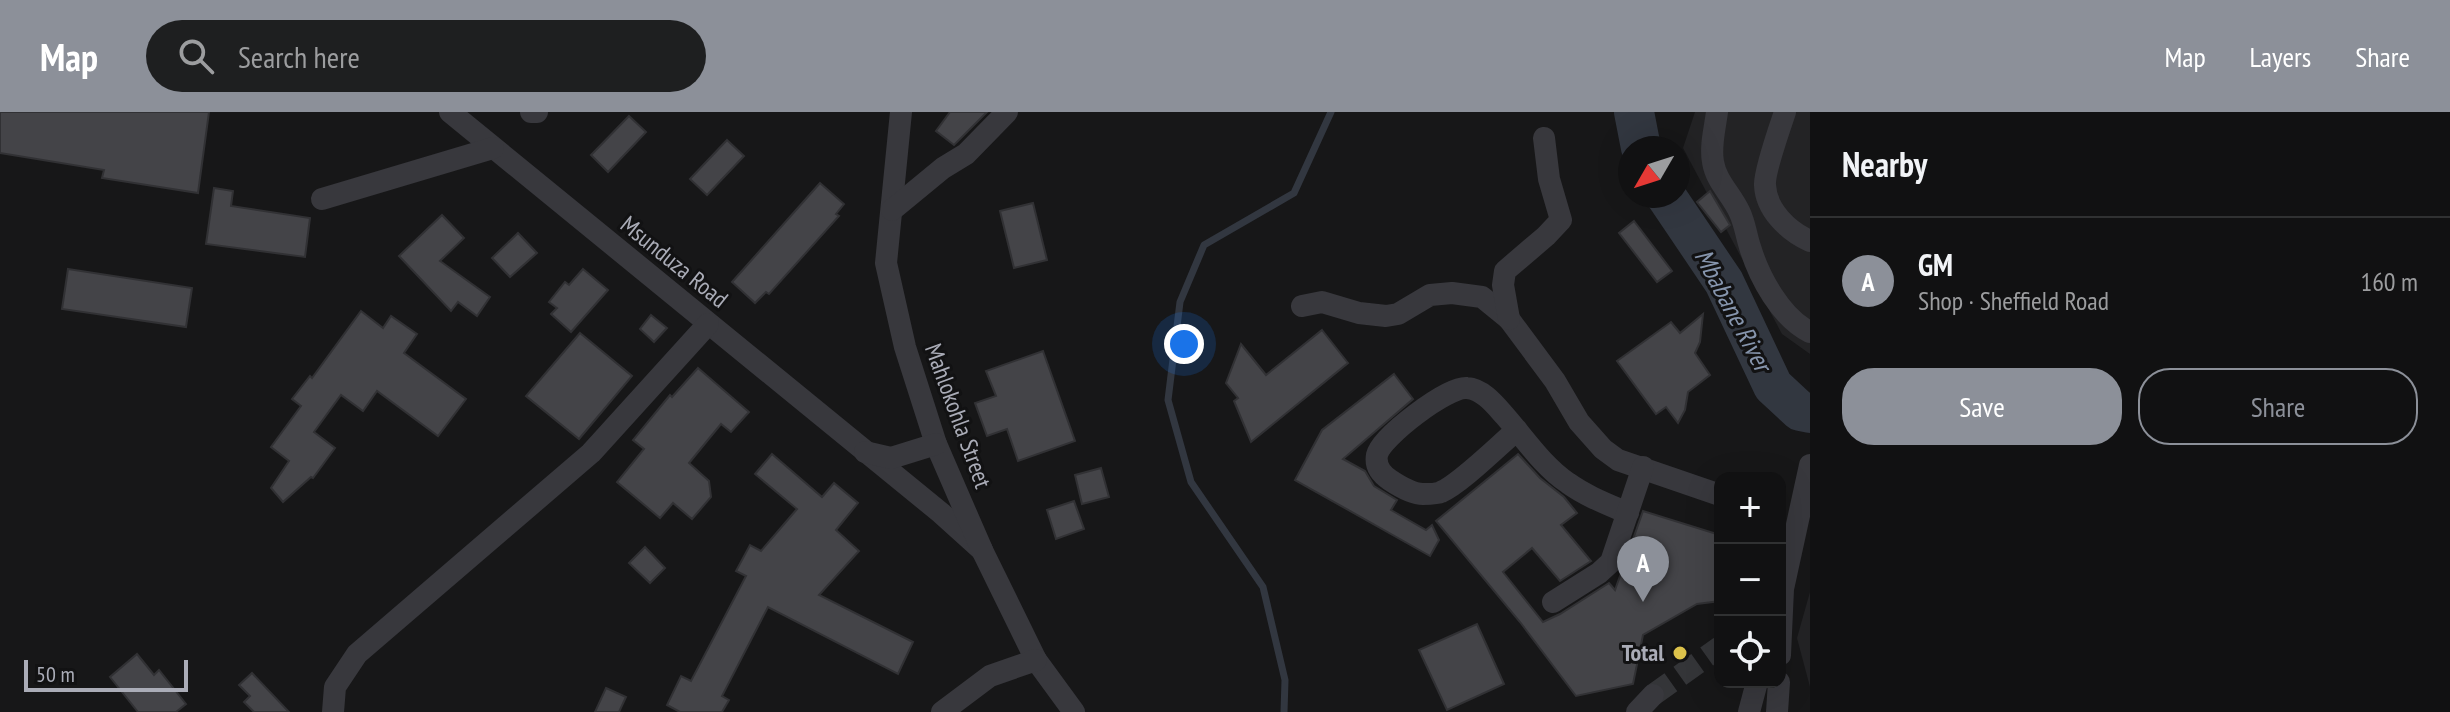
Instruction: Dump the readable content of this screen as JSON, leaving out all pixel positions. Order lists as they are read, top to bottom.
{
  "streets": {
    "street": ["Msunduza Road", "Mahlokohla Street"]
  },
  "crossings": [
    ["Msunduza Road", "Mahlokohla Street"]
  ],
  "water": ["Mbabane River"],
  "places": ["Total"],
  "scale_bar": "50 m",
  "north": "bottom left",
  "page": {
    "header": "Map",
    "search": "Search here",
    "nav": ["Map", "Layers", "Share"],
    "heading": "Nearby",
    "list": [
      {
        "mark": "A",
        "name": "GM",
        "note": "Shop · Sheffield Road",
        "value": "160 m"
      }
    ],
    "buttons": ["Save", "Share"],
    "map_buttons": ["+", "−"],
    "pins": "A",
    "scale": "50 m"
  }
}
